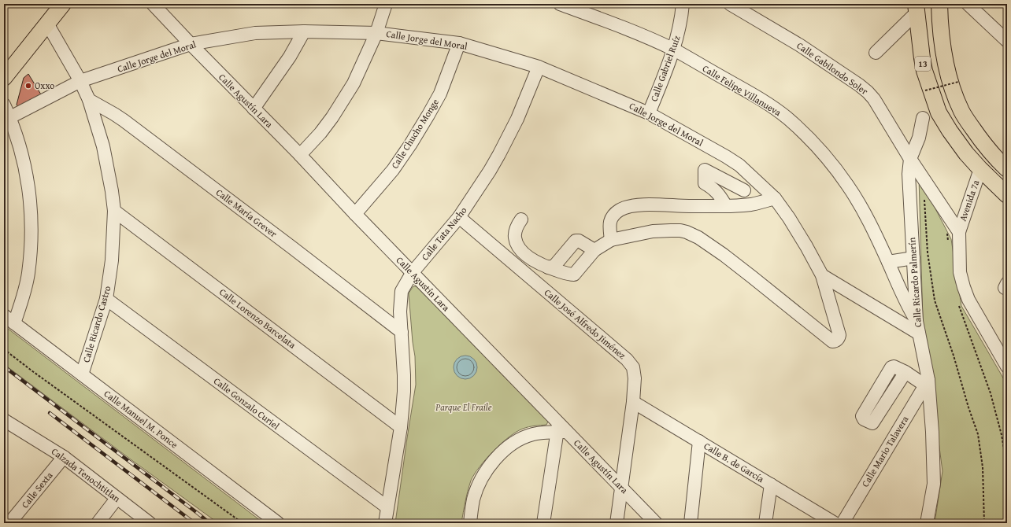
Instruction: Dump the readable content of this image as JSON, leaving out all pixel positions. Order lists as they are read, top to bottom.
{
  "streets": {
    "main road": ["13"],
    "street": [
      "Calle Jorge del Moral",
      "Calle Gabriel Ruíz",
      "Calle Gabilondo Soler",
      "Calle Felipe Villanueva",
      "Calle Agustín Lara",
      "Calle Chucho Monge",
      "Avenida 7a",
      "Calle María Grever",
      "Calle Tata Nacho",
      "Calle Ricardo Palmerín",
      "Calle Lorenzo Barcelata",
      "Calle Ricardo Castro",
      "Calle José Alfredo Jiménez",
      "Calle Gonzalo Curiel",
      "Calle Manuel M. Ponce",
      "Calle Mario Talavera",
      "Calle B. de García",
      "Calzada Tenochtitlan",
      "Calle Sexta"
    ]
  },
  "crossings": [
    ["Calle Jorge del Moral", "Calle Gabriel Ruíz"],
    ["Calle Jorge del Moral", "Calle Agustín Lara"],
    ["Calle Jorge del Moral", "Calle Chucho Monge"],
    ["Calle Jorge del Moral", "Calle Tata Nacho"],
    ["Calle Jorge del Moral", "Calle Ricardo Castro"],
    ["13", "Avenida 7a"],
    ["Calle Gabriel Ruíz", "Calle Felipe Villanueva"],
    ["Calle Gabilondo Soler", "Avenida 7a"],
    ["Calle Gabilondo Soler", "Calle Ricardo Palmerín"],
    ["Calle Felipe Villanueva", "Calle Ricardo Palmerín"],
    ["Calle Agustín Lara", "Calle Chucho Monge"],
    ["Calle Agustín Lara", "Calle Tata Nacho"],
    ["Calle Agustín Lara", "Calle José Alfredo Jiménez"],
    ["Calle María Grever", "Calle Tata Nacho"],
    ["Calle María Grever", "Calle Ricardo Castro"],
    ["Calle Tata Nacho", "Calle Lorenzo Barcelata"],
    ["Calle Tata Nacho", "Calle José Alfredo Jiménez"],
    ["Calle Tata Nacho", "Calle Gonzalo Curiel"],
    ["Calle Ricardo Palmerín", "Calle Mario Talavera"],
    ["Calle Lorenzo Barcelata", "Calle Ricardo Castro"],
    ["Calle Ricardo Castro", "Calle Gonzalo Curiel"],
    ["Calle Ricardo Castro", "Calle Manuel M. Ponce"],
    ["Calle José Alfredo Jiménez", "Calle B. de García"],
    ["Calzada Tenochtitlan", "Calle Sexta"]
  ],
  "parks": ["Parque El Fraile"],
  "places": ["Oxxo"]
}
